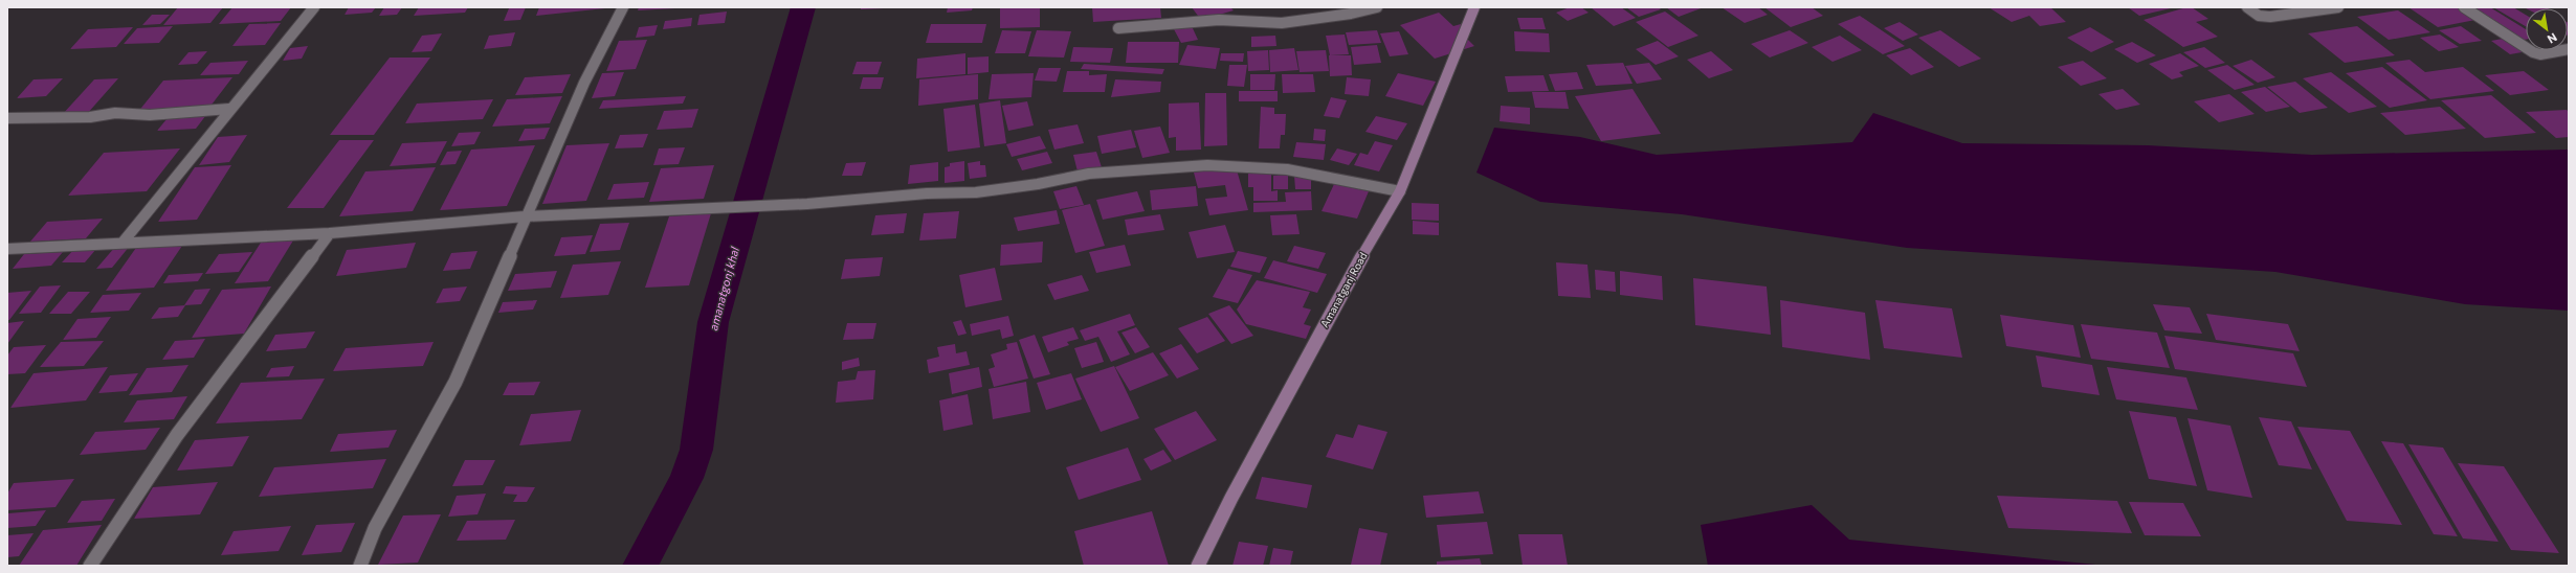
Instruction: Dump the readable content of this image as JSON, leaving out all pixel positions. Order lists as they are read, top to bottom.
{
  "streets": {
    "main road": ["Amanatganj Road"]
  },
  "water": ["amanatgonj khal"],
  "north": "bottom right"
}
